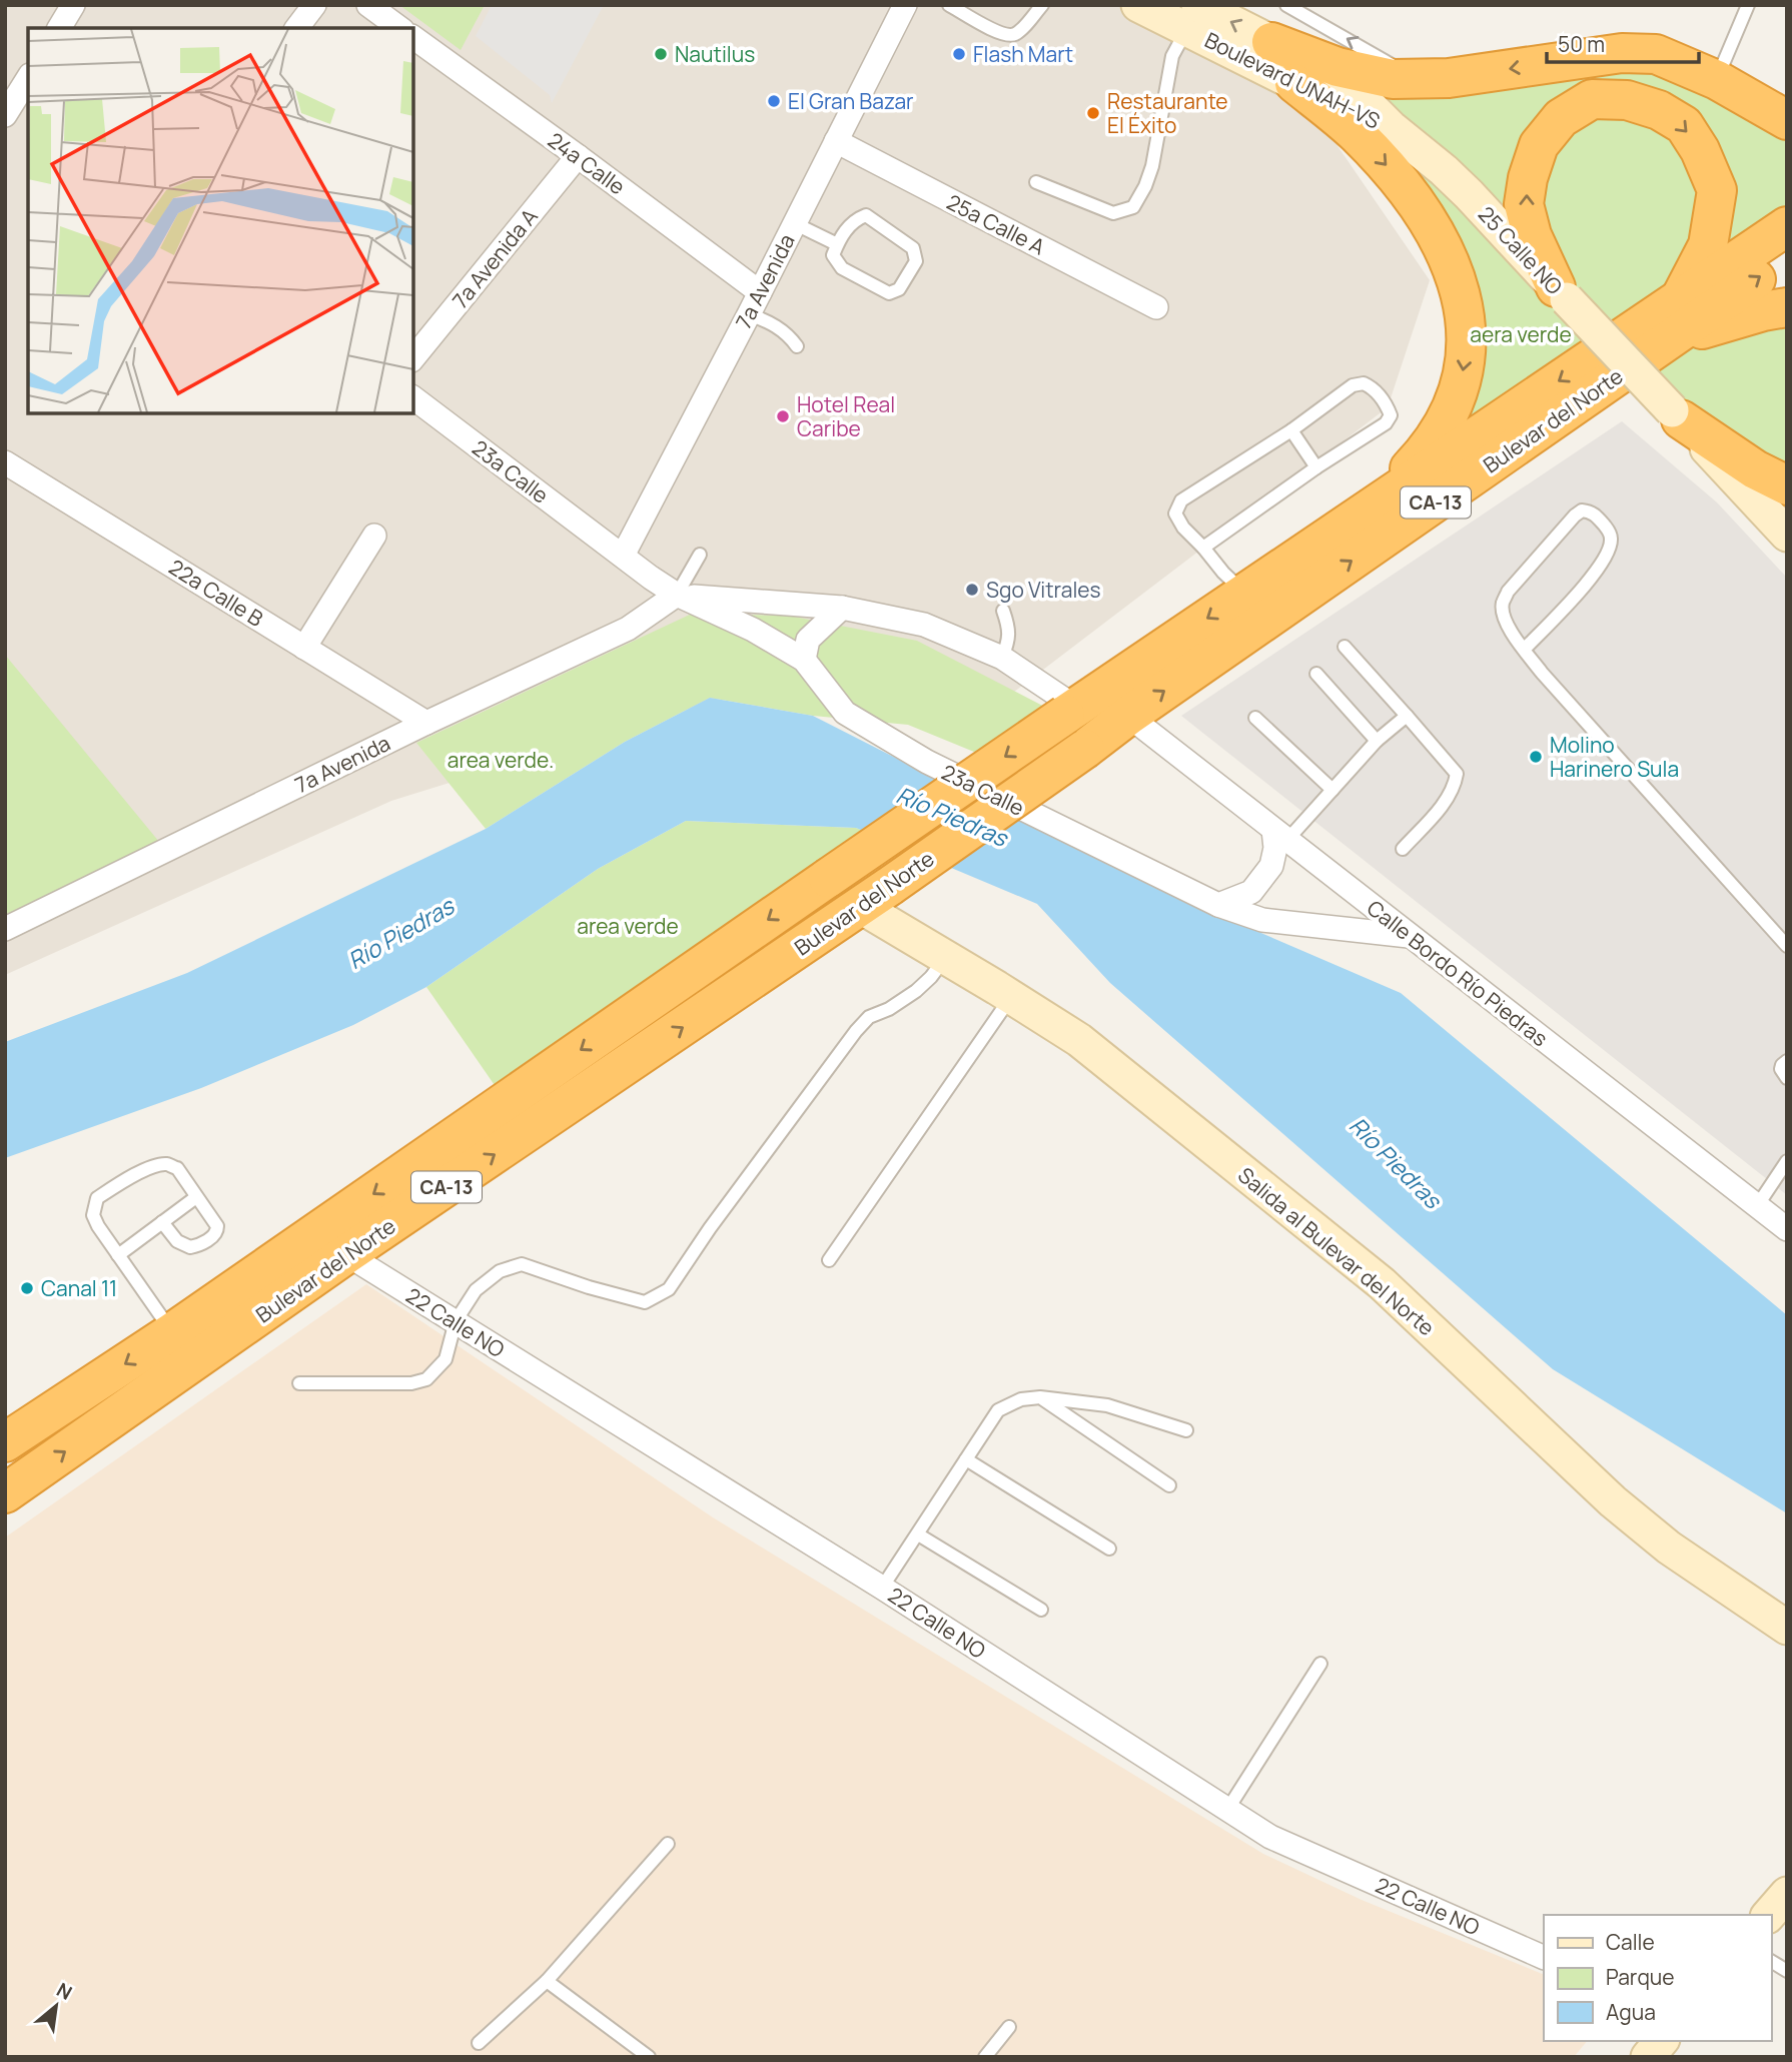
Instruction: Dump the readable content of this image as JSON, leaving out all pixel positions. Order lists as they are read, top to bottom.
{
  "streets": {
    "highway": ["Bulevar del Norte", "CA-13"],
    "street": [
      "Boulevard UNAH-VS",
      "24a Calle",
      "25a Calle A",
      "25 Calle NO",
      "7a Avenida A",
      "7a Avenida",
      "23a Calle",
      "22a Calle B",
      "Calle Bordo Río Piedras",
      "Salida al Bulevar del Norte",
      "22 Calle NO"
    ]
  },
  "crossings": [
    ["Boulevard UNAH-VS", "25 Calle NO"],
    ["24a Calle", "7a Avenida A"],
    ["24a Calle", "7a Avenida"],
    ["25a Calle A", "7a Avenida"],
    ["7a Avenida", "23a Calle"],
    ["7a Avenida", "22a Calle B"],
    ["Bulevar del Norte", "23a Calle"],
    ["Bulevar del Norte", "Calle Bordo Río Piedras"],
    ["Bulevar del Norte", "Salida al Bulevar del Norte"],
    ["Bulevar del Norte", "22 Calle NO"],
    ["23a Calle", "Calle Bordo Río Piedras"]
  ],
  "water": ["Río Piedras"],
  "parks": ["aera verde", "area verde.", "area verde"],
  "places": [
    "Nautilus",
    "Flash Mart",
    "El Gran Bazar",
    "Restaurante El Éxito",
    "Hotel Real Caribe",
    "Sgo Vitrales",
    "Molino Harinero Sula",
    "Canal 11"
  ],
  "legend": ["Calle", "Parque", "Agua"],
  "scale_bar": "50 m",
  "north": "top right"
}
